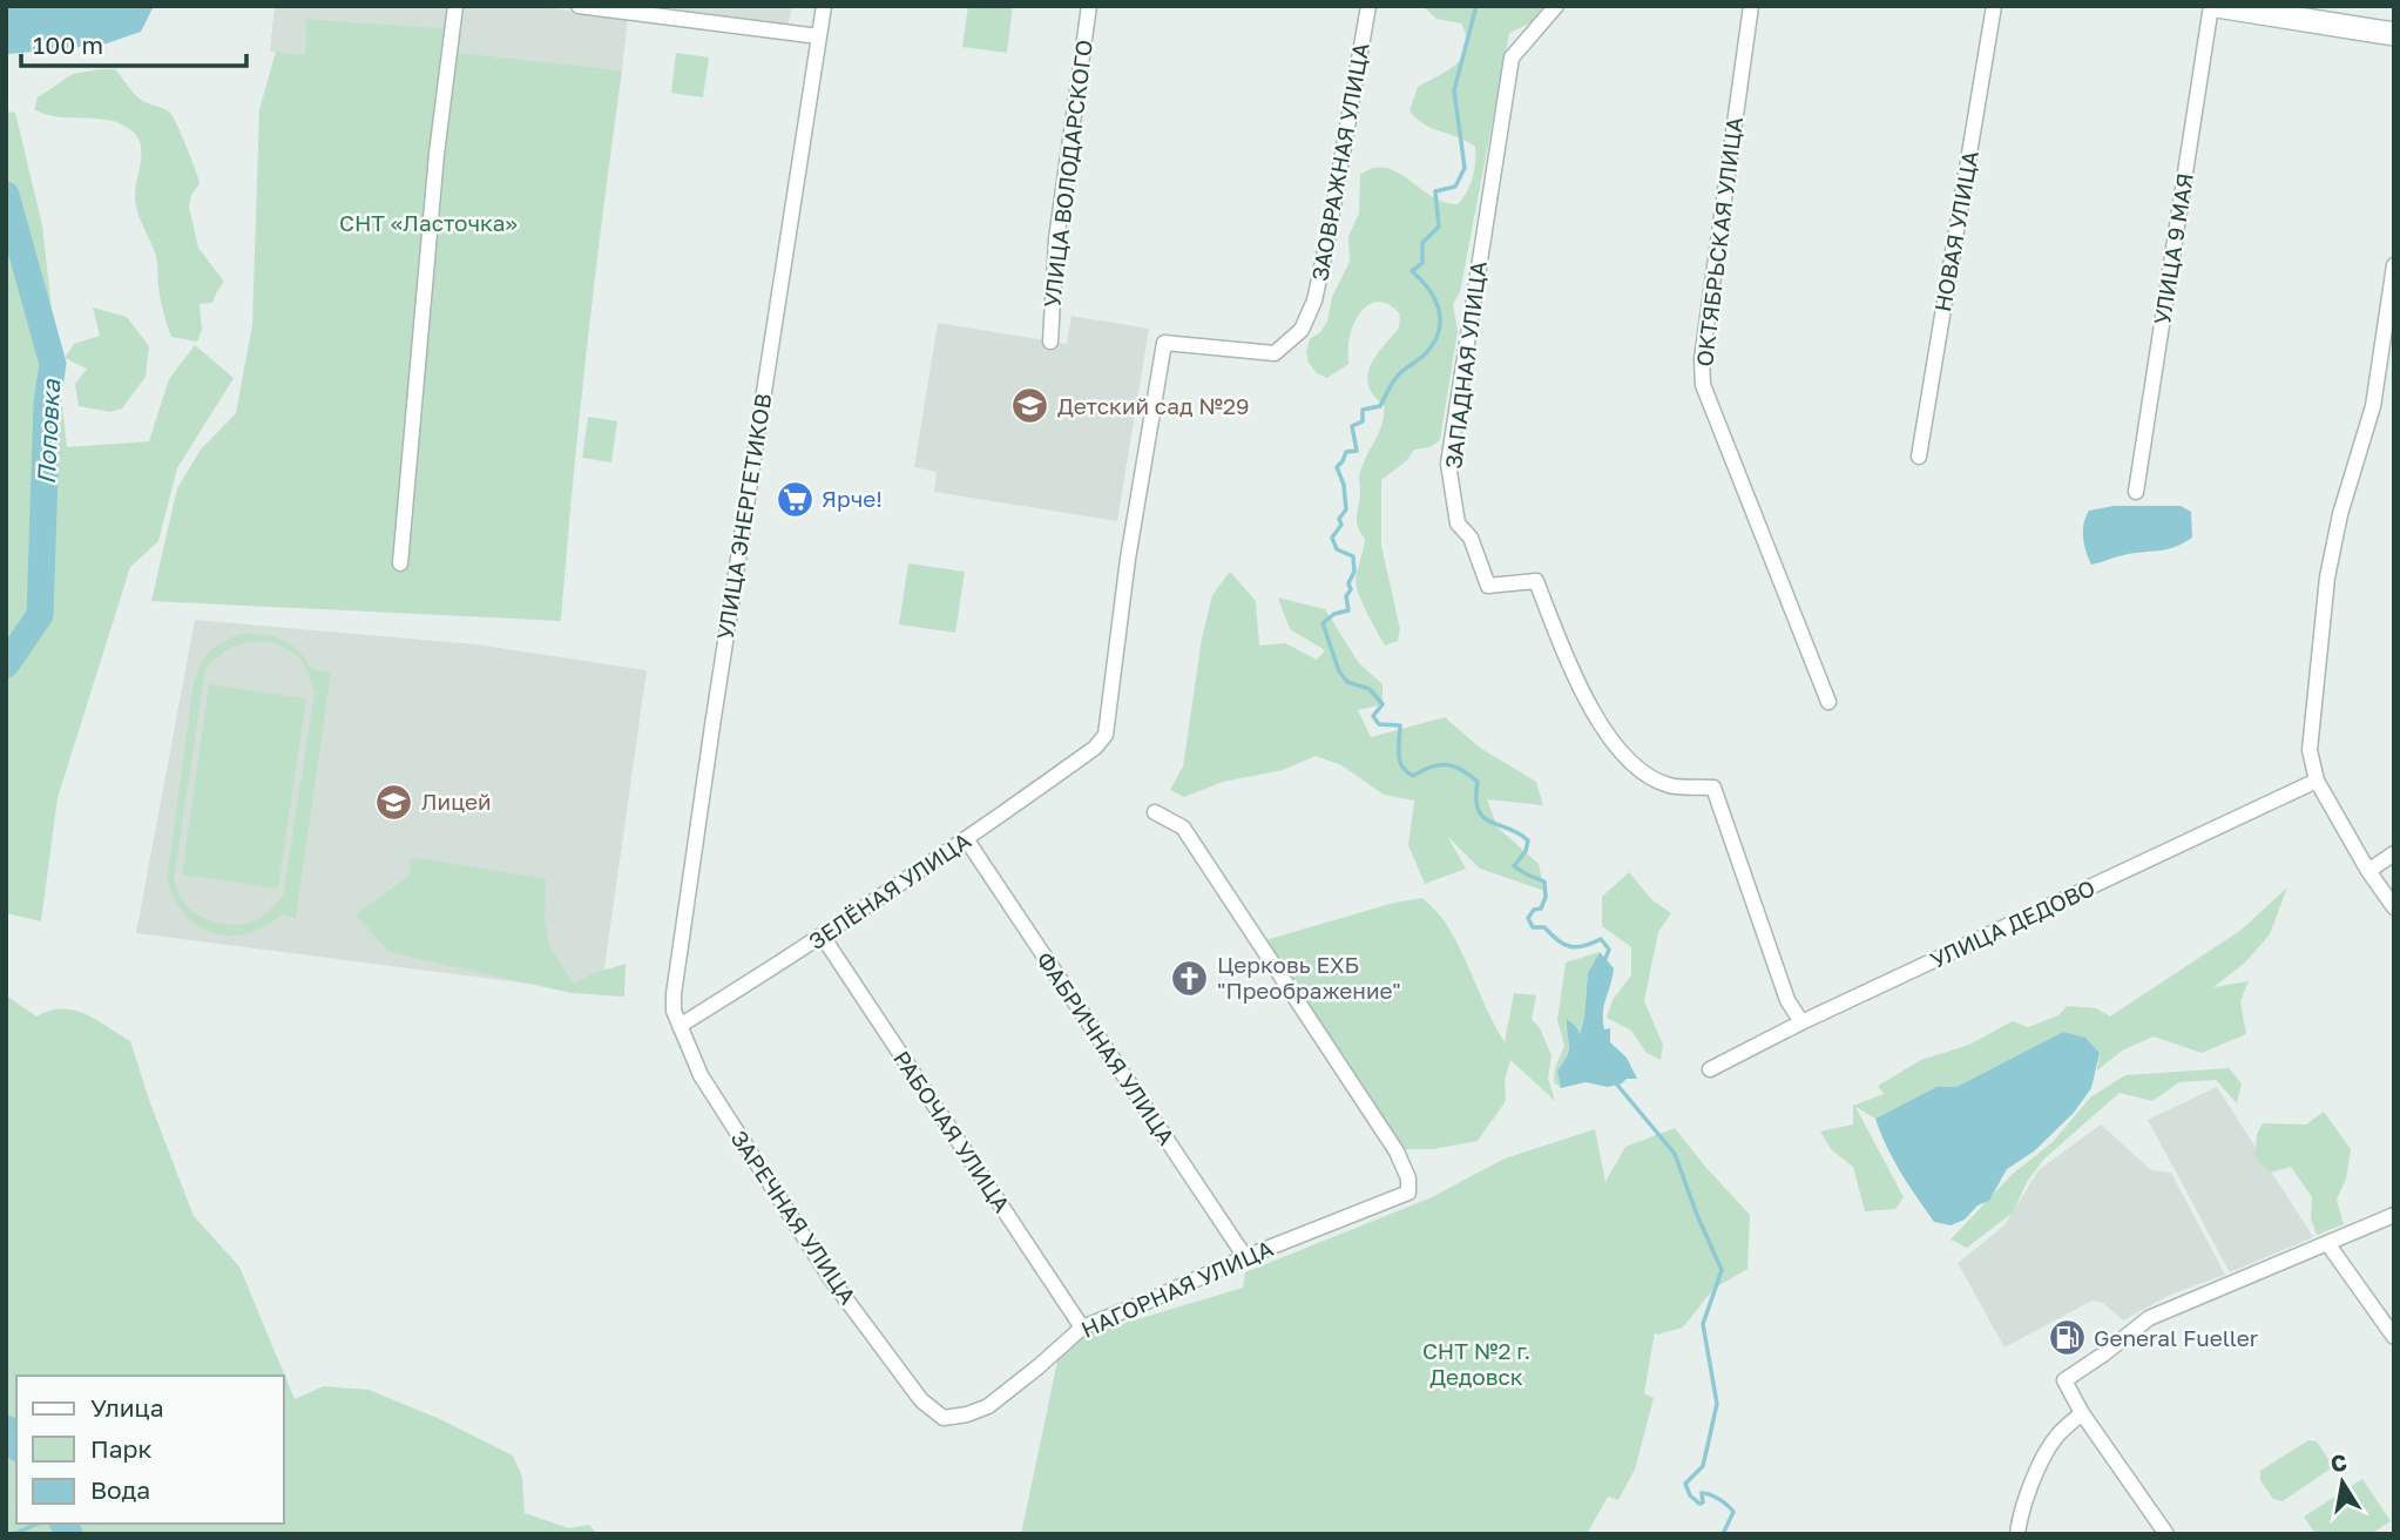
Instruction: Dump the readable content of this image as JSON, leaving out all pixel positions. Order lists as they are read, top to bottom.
{
  "streets": {
    "street": [
      "ЗАОВРАЖНАЯ УЛИЦА",
      "УЛИЦА ВОЛОДАРСКОГО",
      "НОВАЯ УЛИЦА",
      "ОКТЯБРЬСКАЯ УЛИЦА",
      "УЛИЦА 9 МАЯ",
      "ЗАПАДНАЯ УЛИЦА",
      "УЛИЦА ЭНЕРГЕТИКОВ",
      "ЗЕЛЁНАЯ УЛИЦА",
      "УЛИЦА ДЕДОВО",
      "ФАБРИЧНАЯ УЛИЦА",
      "РАБОЧАЯ УЛИЦА",
      "ЗАРЕЧНАЯ УЛИЦА",
      "НАГОРНАЯ УЛИЦА"
    ]
  },
  "crossings": [
    ["ЗАОВРАЖНАЯ УЛИЦА", "ЗЕЛЁНАЯ УЛИЦА"],
    ["ЗАПАДНАЯ УЛИЦА", "УЛИЦА ДЕДОВО"],
    ["УЛИЦА ЭНЕРГЕТИКОВ", "ЗЕЛЁНАЯ УЛИЦА"],
    ["УЛИЦА ЭНЕРГЕТИКОВ", "ЗАРЕЧНАЯ УЛИЦА"],
    ["ЗЕЛЁНАЯ УЛИЦА", "ФАБРИЧНАЯ УЛИЦА"],
    ["ЗЕЛЁНАЯ УЛИЦА", "РАБОЧАЯ УЛИЦА"],
    ["ЗЕЛЁНАЯ УЛИЦА", "ЗАРЕЧНАЯ УЛИЦА"],
    ["ФАБРИЧНАЯ УЛИЦА", "НАГОРНАЯ УЛИЦА"],
    ["РАБОЧАЯ УЛИЦА", "НАГОРНАЯ УЛИЦА"],
    ["ЗАРЕЧНАЯ УЛИЦА", "НАГОРНАЯ УЛИЦА"]
  ],
  "water": ["Поповка"],
  "parks": ["СНТ «Ласточка»", "СНТ №2 г. Дедовск"],
  "places": {
    "school or university": ["Детский сад №29", "Лицей"],
    "supermarket": ["Ярче!"],
    "church": ["Церковь ЕХБ \"Преображение\""],
    "fuel station": ["General Fueller"]
  },
  "legend": ["Улица", "Парк", "Вода"],
  "scale_bar": "100 m",
  "north": "top"
}
